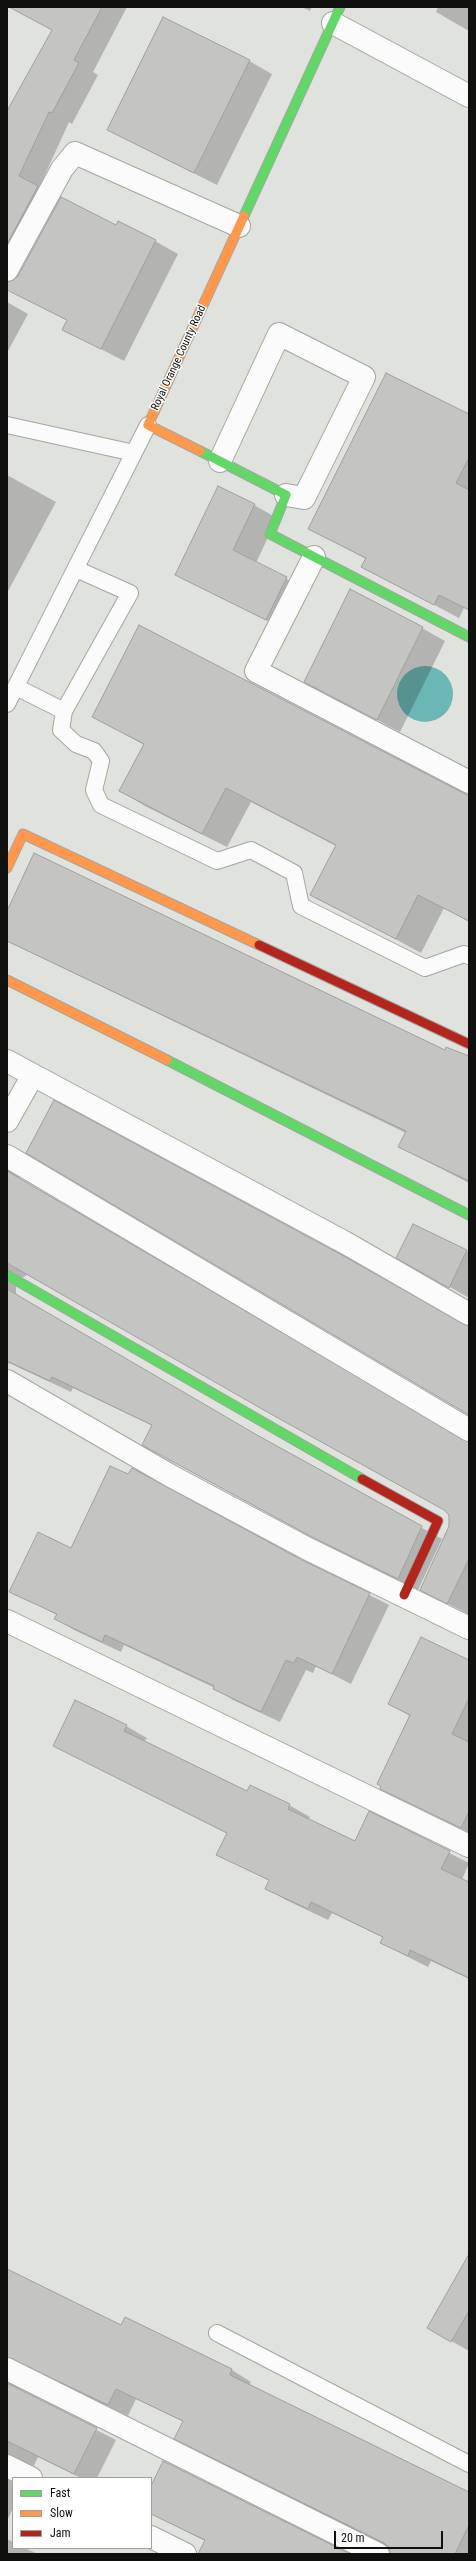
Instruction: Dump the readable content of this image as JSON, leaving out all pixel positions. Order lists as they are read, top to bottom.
{
  "streets": {
    "street": ["Royal Orange County Road"]
  },
  "legend": ["Fast", "Slow", "Jam"],
  "scale_bar": "20 m"
}
